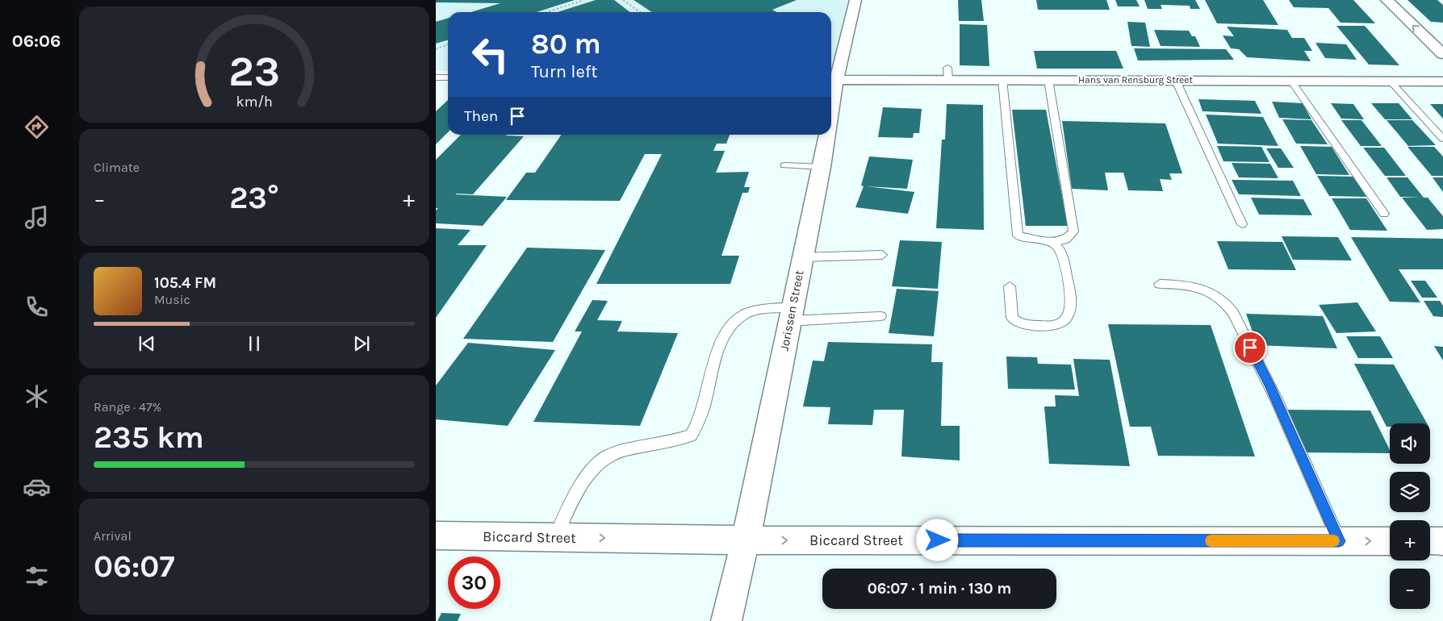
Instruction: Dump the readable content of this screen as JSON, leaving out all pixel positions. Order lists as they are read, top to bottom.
{
  "streets": {
    "street": ["Hans van Rensburg Street", "Jorissen Street", "Biccard Street"]
  },
  "crossings": [
    ["Hans van Rensburg Street", "Jorissen Street"],
    ["Jorissen Street", "Biccard Street"]
  ],
  "one_way": ["Biccard Street"],
  "page": {
    "tabs": "06:06",
    "turn": ["80 m", "Turn left"],
    "then": "Then",
    "tile": [
      "Climate",
      ["Range · 47%", "235 km"],
      ["Arrival", "06:07"]
    ],
    "heat": ["−", "23°", "+"],
    "song": ["105.4 FM", "Music"],
    "map_buttons": ["+", "−"],
    "limit": "30",
    "trip": "06:07 · 1 min · 130 m",
    "gauge": ["23", "km/h"]
  }
}
